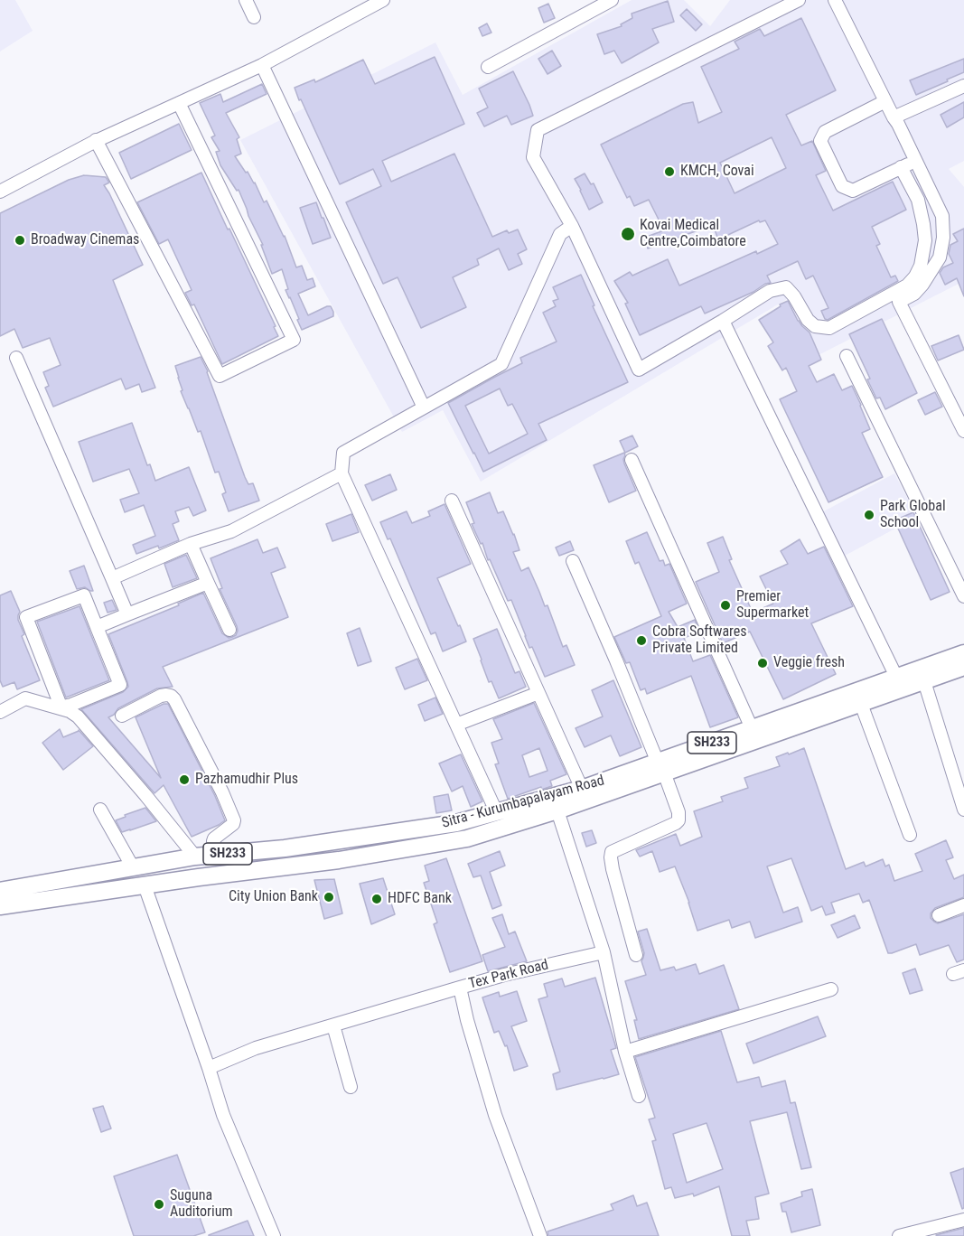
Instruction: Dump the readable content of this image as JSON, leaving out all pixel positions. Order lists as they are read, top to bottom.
{
  "streets": {
    "main road": ["SH233", "Sitra - Kurumbapalayam Road"],
    "street": ["Tex Park Road"]
  },
  "places": [
    "KMCH, Covai",
    "Kovai Medical Centre,Coimbatore",
    "Broadway Cinemas",
    "Park Global School",
    "Premier Supermarket",
    "Cobra Softwares Private Limited",
    "Veggie fresh",
    "Pazhamudhir Plus",
    "City Union Bank",
    "HDFC Bank",
    "Suguna Auditorium"
  ]
}
